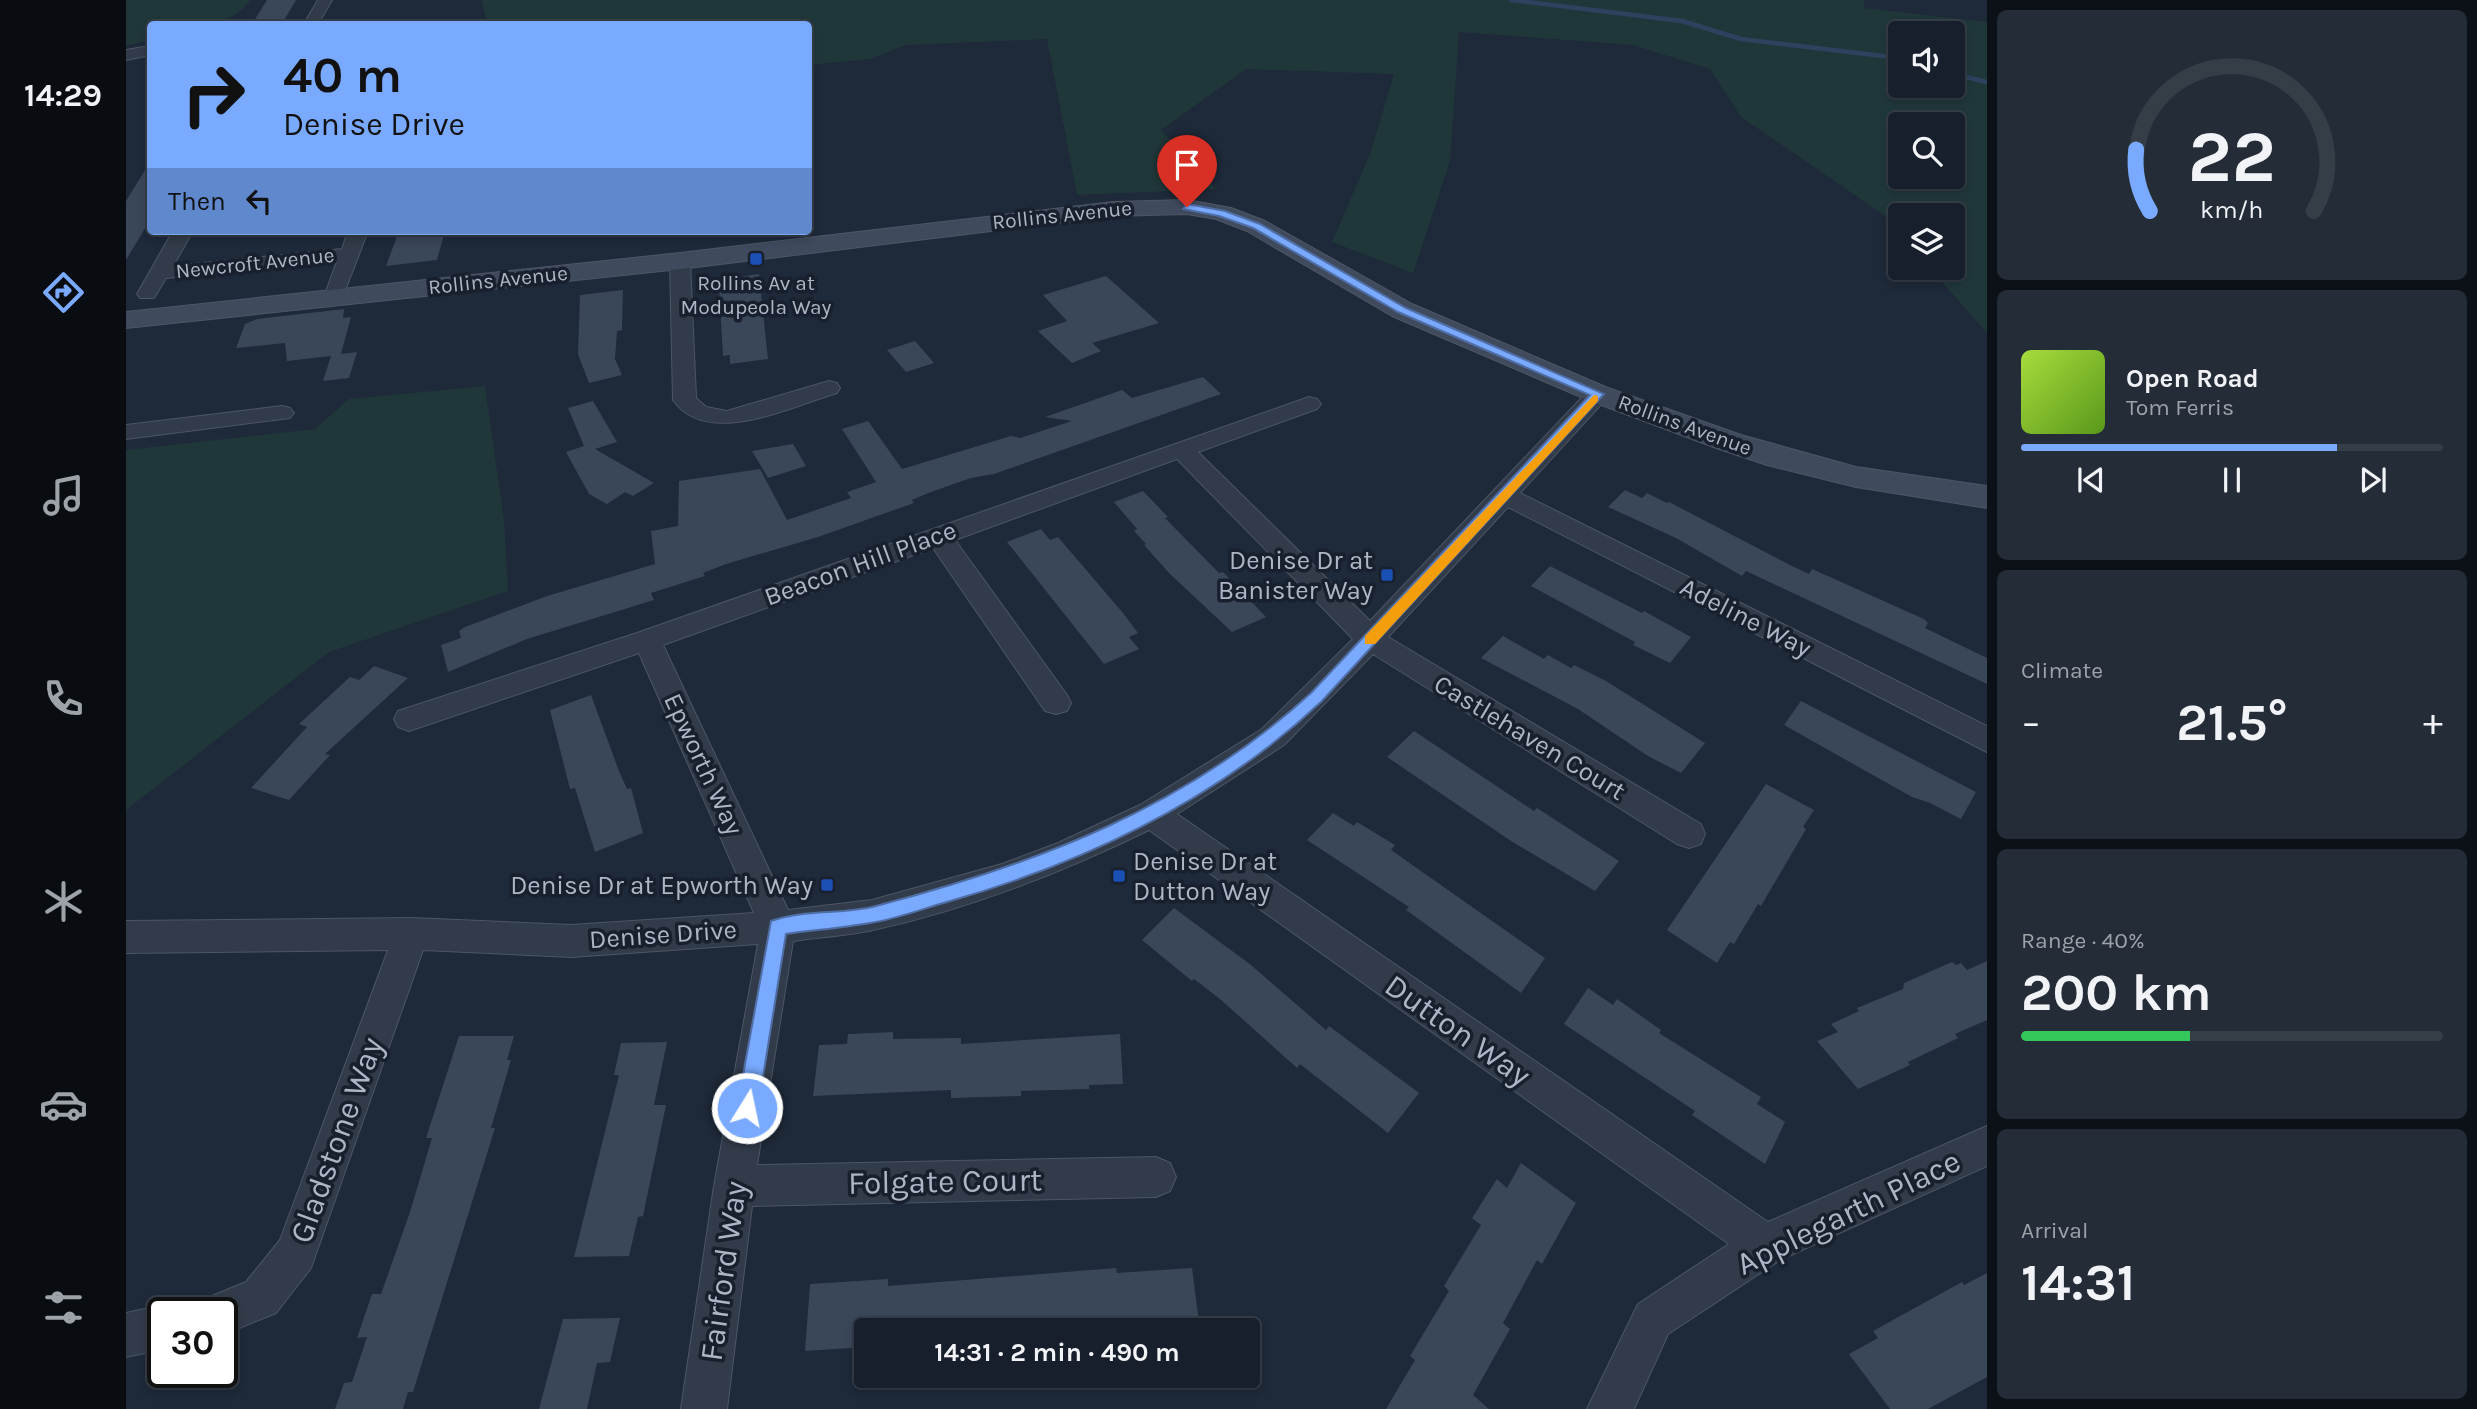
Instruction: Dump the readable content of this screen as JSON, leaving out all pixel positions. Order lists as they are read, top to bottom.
{
  "streets": {
    "street": [
      "Rollins Avenue",
      "Newcroft Avenue",
      "Beacon Hill Place",
      "Adeline Way",
      "Castlehaven Court",
      "Epworth Way",
      "Denise Drive",
      "Dutton Way",
      "Gladstone Way",
      "Folgate Court",
      "Applegarth Place",
      "Fairford Way"
    ]
  },
  "crossings": [
    ["Rollins Avenue", "Denise Drive"],
    ["Beacon Hill Place", "Castlehaven Court"],
    ["Beacon Hill Place", "Epworth Way"],
    ["Adeline Way", "Denise Drive"],
    ["Castlehaven Court", "Denise Drive"],
    ["Epworth Way", "Denise Drive"],
    ["Epworth Way", "Fairford Way"],
    ["Denise Drive", "Dutton Way"],
    ["Denise Drive", "Gladstone Way"],
    ["Denise Drive", "Fairford Way"],
    ["Dutton Way", "Applegarth Place"],
    ["Folgate Court", "Fairford Way"]
  ],
  "places": {
    "transit": [
      "Rollins Av at Modupeola Way",
      "Denise Dr at Banister Way",
      "Denise Dr at Dutton Way",
      "Denise Dr at Epworth Way"
    ]
  },
  "page": {
    "tabs": "14:29",
    "turn": ["40 m", "Denise Drive"],
    "then": "Then",
    "song": ["Open Road", "Tom Ferris"],
    "tile": [
      "Climate",
      ["Range · 40%", "200 km"],
      ["Arrival", "14:31"]
    ],
    "heat": ["−", "21.5°", "+"],
    "limit": "30",
    "trip": "14:31 · 2 min · 490 m",
    "gauge": ["22", "km/h"]
  }
}
